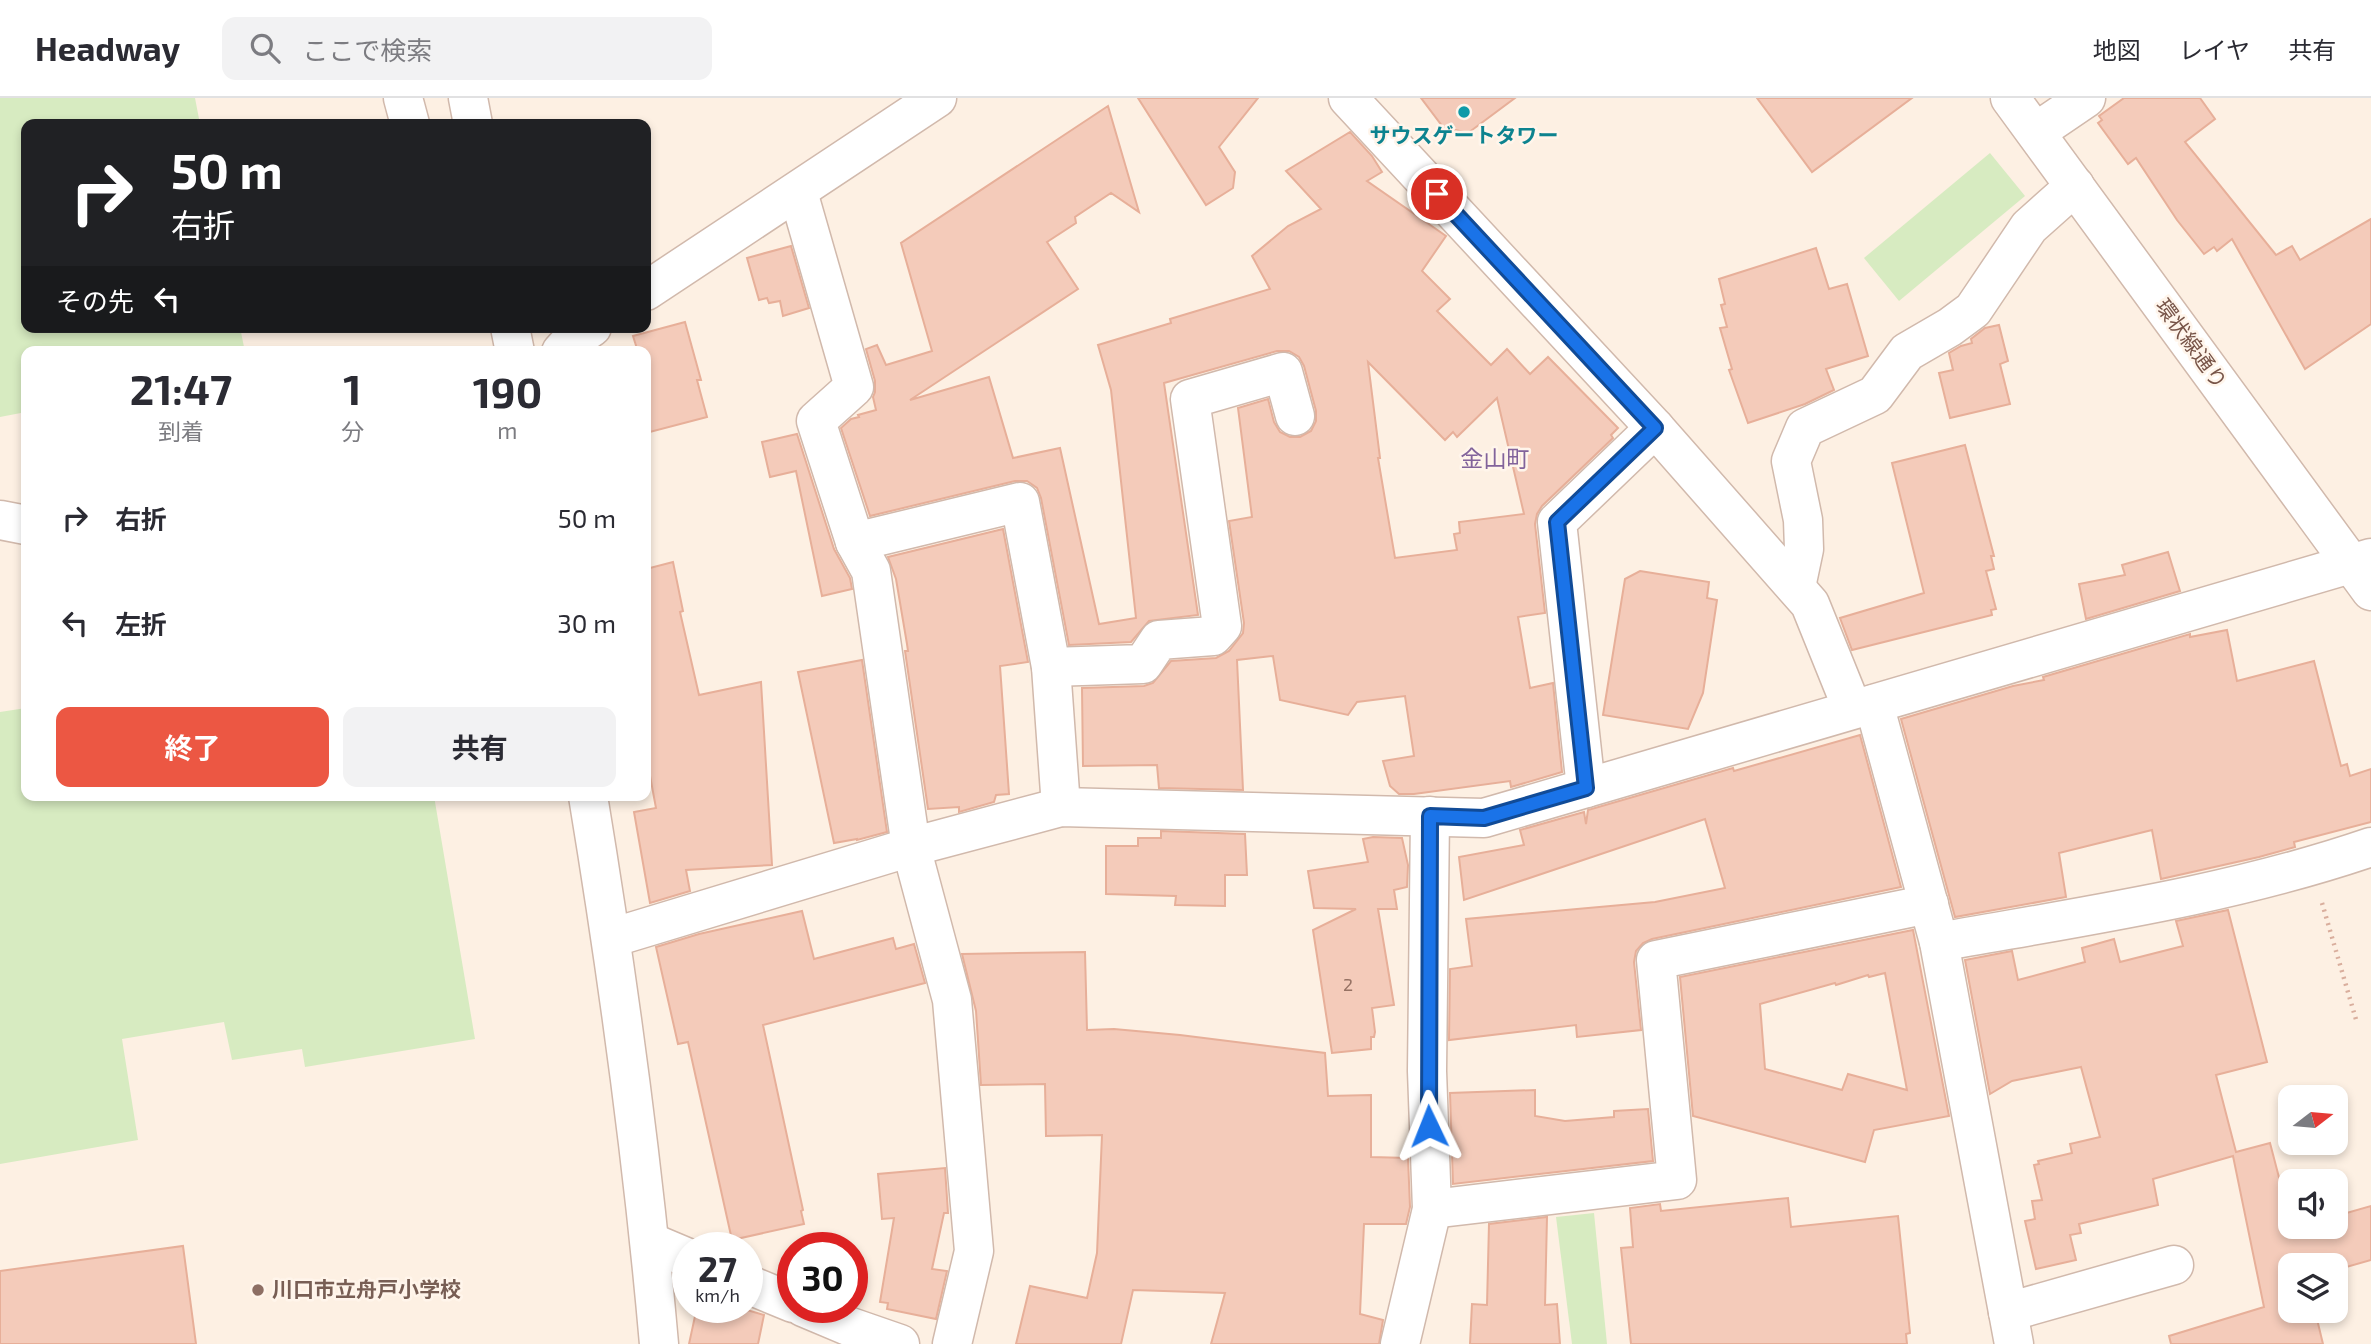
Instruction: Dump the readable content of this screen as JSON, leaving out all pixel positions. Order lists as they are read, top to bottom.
{
  "streets": {
    "street": ["環状線通り"]
  },
  "districts": ["金山町"],
  "places": ["サウスゲートタワー", "川口市立舟戸小学校"],
  "house_numbers": ["2"],
  "north": "right",
  "page": {
    "header": "Headway",
    "search": "ここで検索",
    "nav": ["地図", "レイヤ", "共有"],
    "turn": ["50 m", "右折"],
    "then": "その先",
    "eta": [
      "21:47",
      "到着",
      "1",
      "分",
      "190",
      "m"
    ],
    "list": [
      {
        "name": "右折",
        "value": "50 m"
      },
      {
        "name": "左折",
        "value": "30 m"
      }
    ],
    "buttons": ["終了", "共有"],
    "speed": "27 km/h",
    "limit": "30"
  }
}
